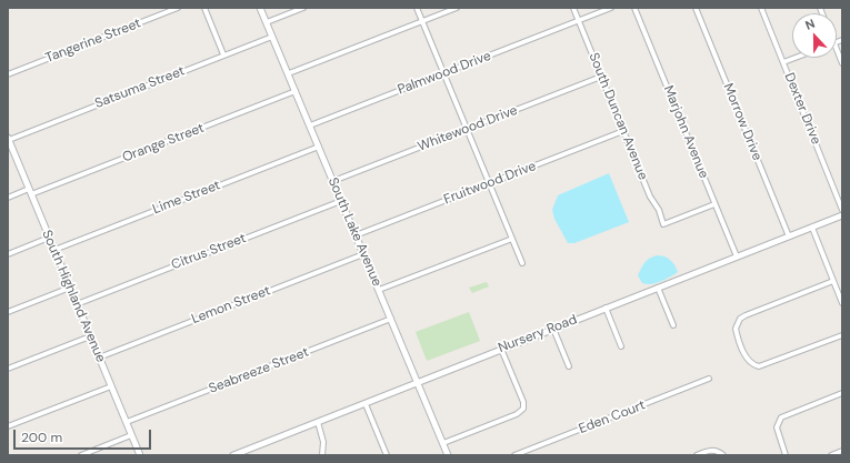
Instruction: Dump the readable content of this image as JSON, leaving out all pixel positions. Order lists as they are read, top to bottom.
{
  "streets": {
    "street": [
      "Tangerine Street",
      "Palmwood Drive",
      "Satsuma Street",
      "Dexter Drive",
      "South Duncan Avenue",
      "Morrow Drive",
      "Whitewood Drive",
      "Marjohn Avenue",
      "Orange Street",
      "Fruitwood Drive",
      "Lime Street",
      "South Lake Avenue",
      "Citrus Street",
      "South Highland Avenue",
      "Lemon Street",
      "Nursery Road",
      "Seabreeze Street",
      "Eden Court"
    ]
  },
  "crossings": [
    ["Palmwood Drive", "South Duncan Avenue"],
    ["Palmwood Drive", "South Lake Avenue"],
    ["Satsuma Street", "South Lake Avenue"],
    ["Satsuma Street", "South Highland Avenue"],
    ["South Duncan Avenue", "Whitewood Drive"],
    ["South Duncan Avenue", "Marjohn Avenue"],
    ["South Duncan Avenue", "Fruitwood Drive"],
    ["Morrow Drive", "Nursery Road"],
    ["Whitewood Drive", "South Lake Avenue"],
    ["Marjohn Avenue", "Nursery Road"],
    ["Orange Street", "South Lake Avenue"],
    ["Orange Street", "South Highland Avenue"],
    ["Fruitwood Drive", "South Lake Avenue"],
    ["Lime Street", "South Lake Avenue"],
    ["Lime Street", "South Highland Avenue"],
    ["South Lake Avenue", "Citrus Street"],
    ["South Lake Avenue", "Lemon Street"],
    ["South Lake Avenue", "Nursery Road"],
    ["South Lake Avenue", "Seabreeze Street"],
    ["Citrus Street", "South Highland Avenue"],
    ["South Highland Avenue", "Lemon Street"],
    ["South Highland Avenue", "Seabreeze Street"]
  ],
  "scale_bar": "200 m",
  "north": "top"
}
